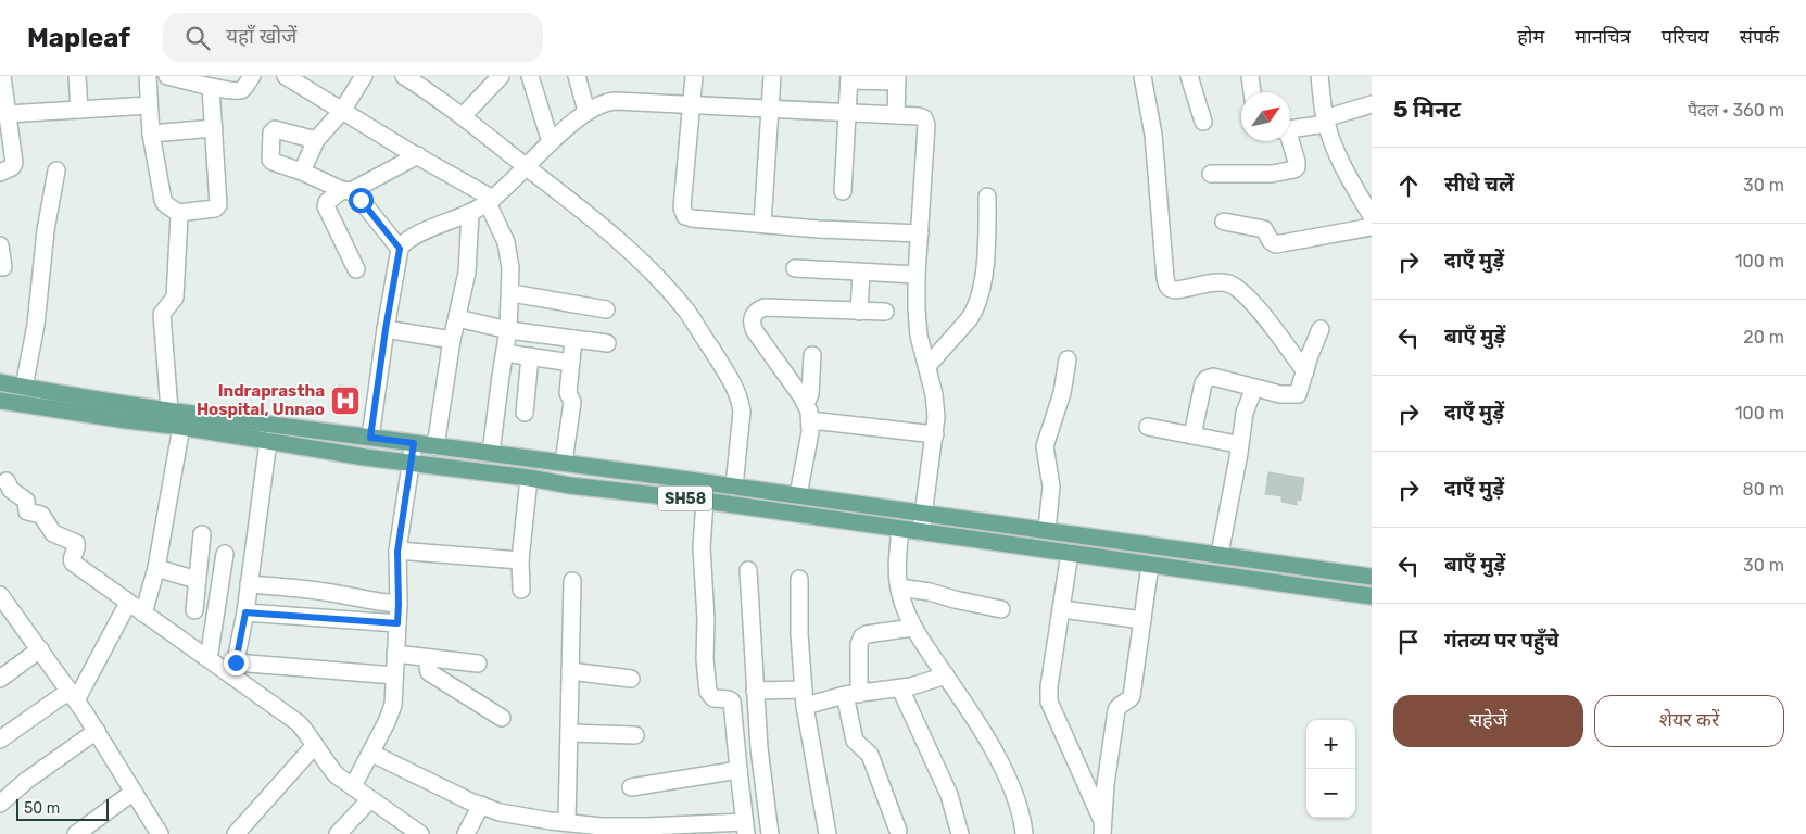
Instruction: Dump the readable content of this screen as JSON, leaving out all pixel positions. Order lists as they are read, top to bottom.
{
  "streets": {
    "main road": ["SH58"]
  },
  "places": {
    "hospital": ["Indraprastha Hospital, Unnao"]
  },
  "scale_bar": "50 m",
  "north": "top right",
  "page": {
    "header": "Mapleaf",
    "search": "यहाँ खोजें",
    "nav": [
      "होम",
      "मानचित्र",
      "परिचय",
      "संपर्क"
    ],
    "heading": ["5 मिनट", "पैदल · 360 m"],
    "list": [
      ["सीधे चलें", "30 m"],
      ["दाएँ मुड़ें", "100 m"],
      ["बाएँ मुड़ें", "20 m"],
      ["दाएँ मुड़ें", "100 m"],
      ["दाएँ मुड़ें", "80 m"],
      ["बाएँ मुड़ें", "30 m"],
      "गंतव्य पर पहुँचे"
    ],
    "buttons": ["सहेजें", "शेयर करें"],
    "map_buttons": ["+", "−"],
    "scale": "50 m"
  }
}
